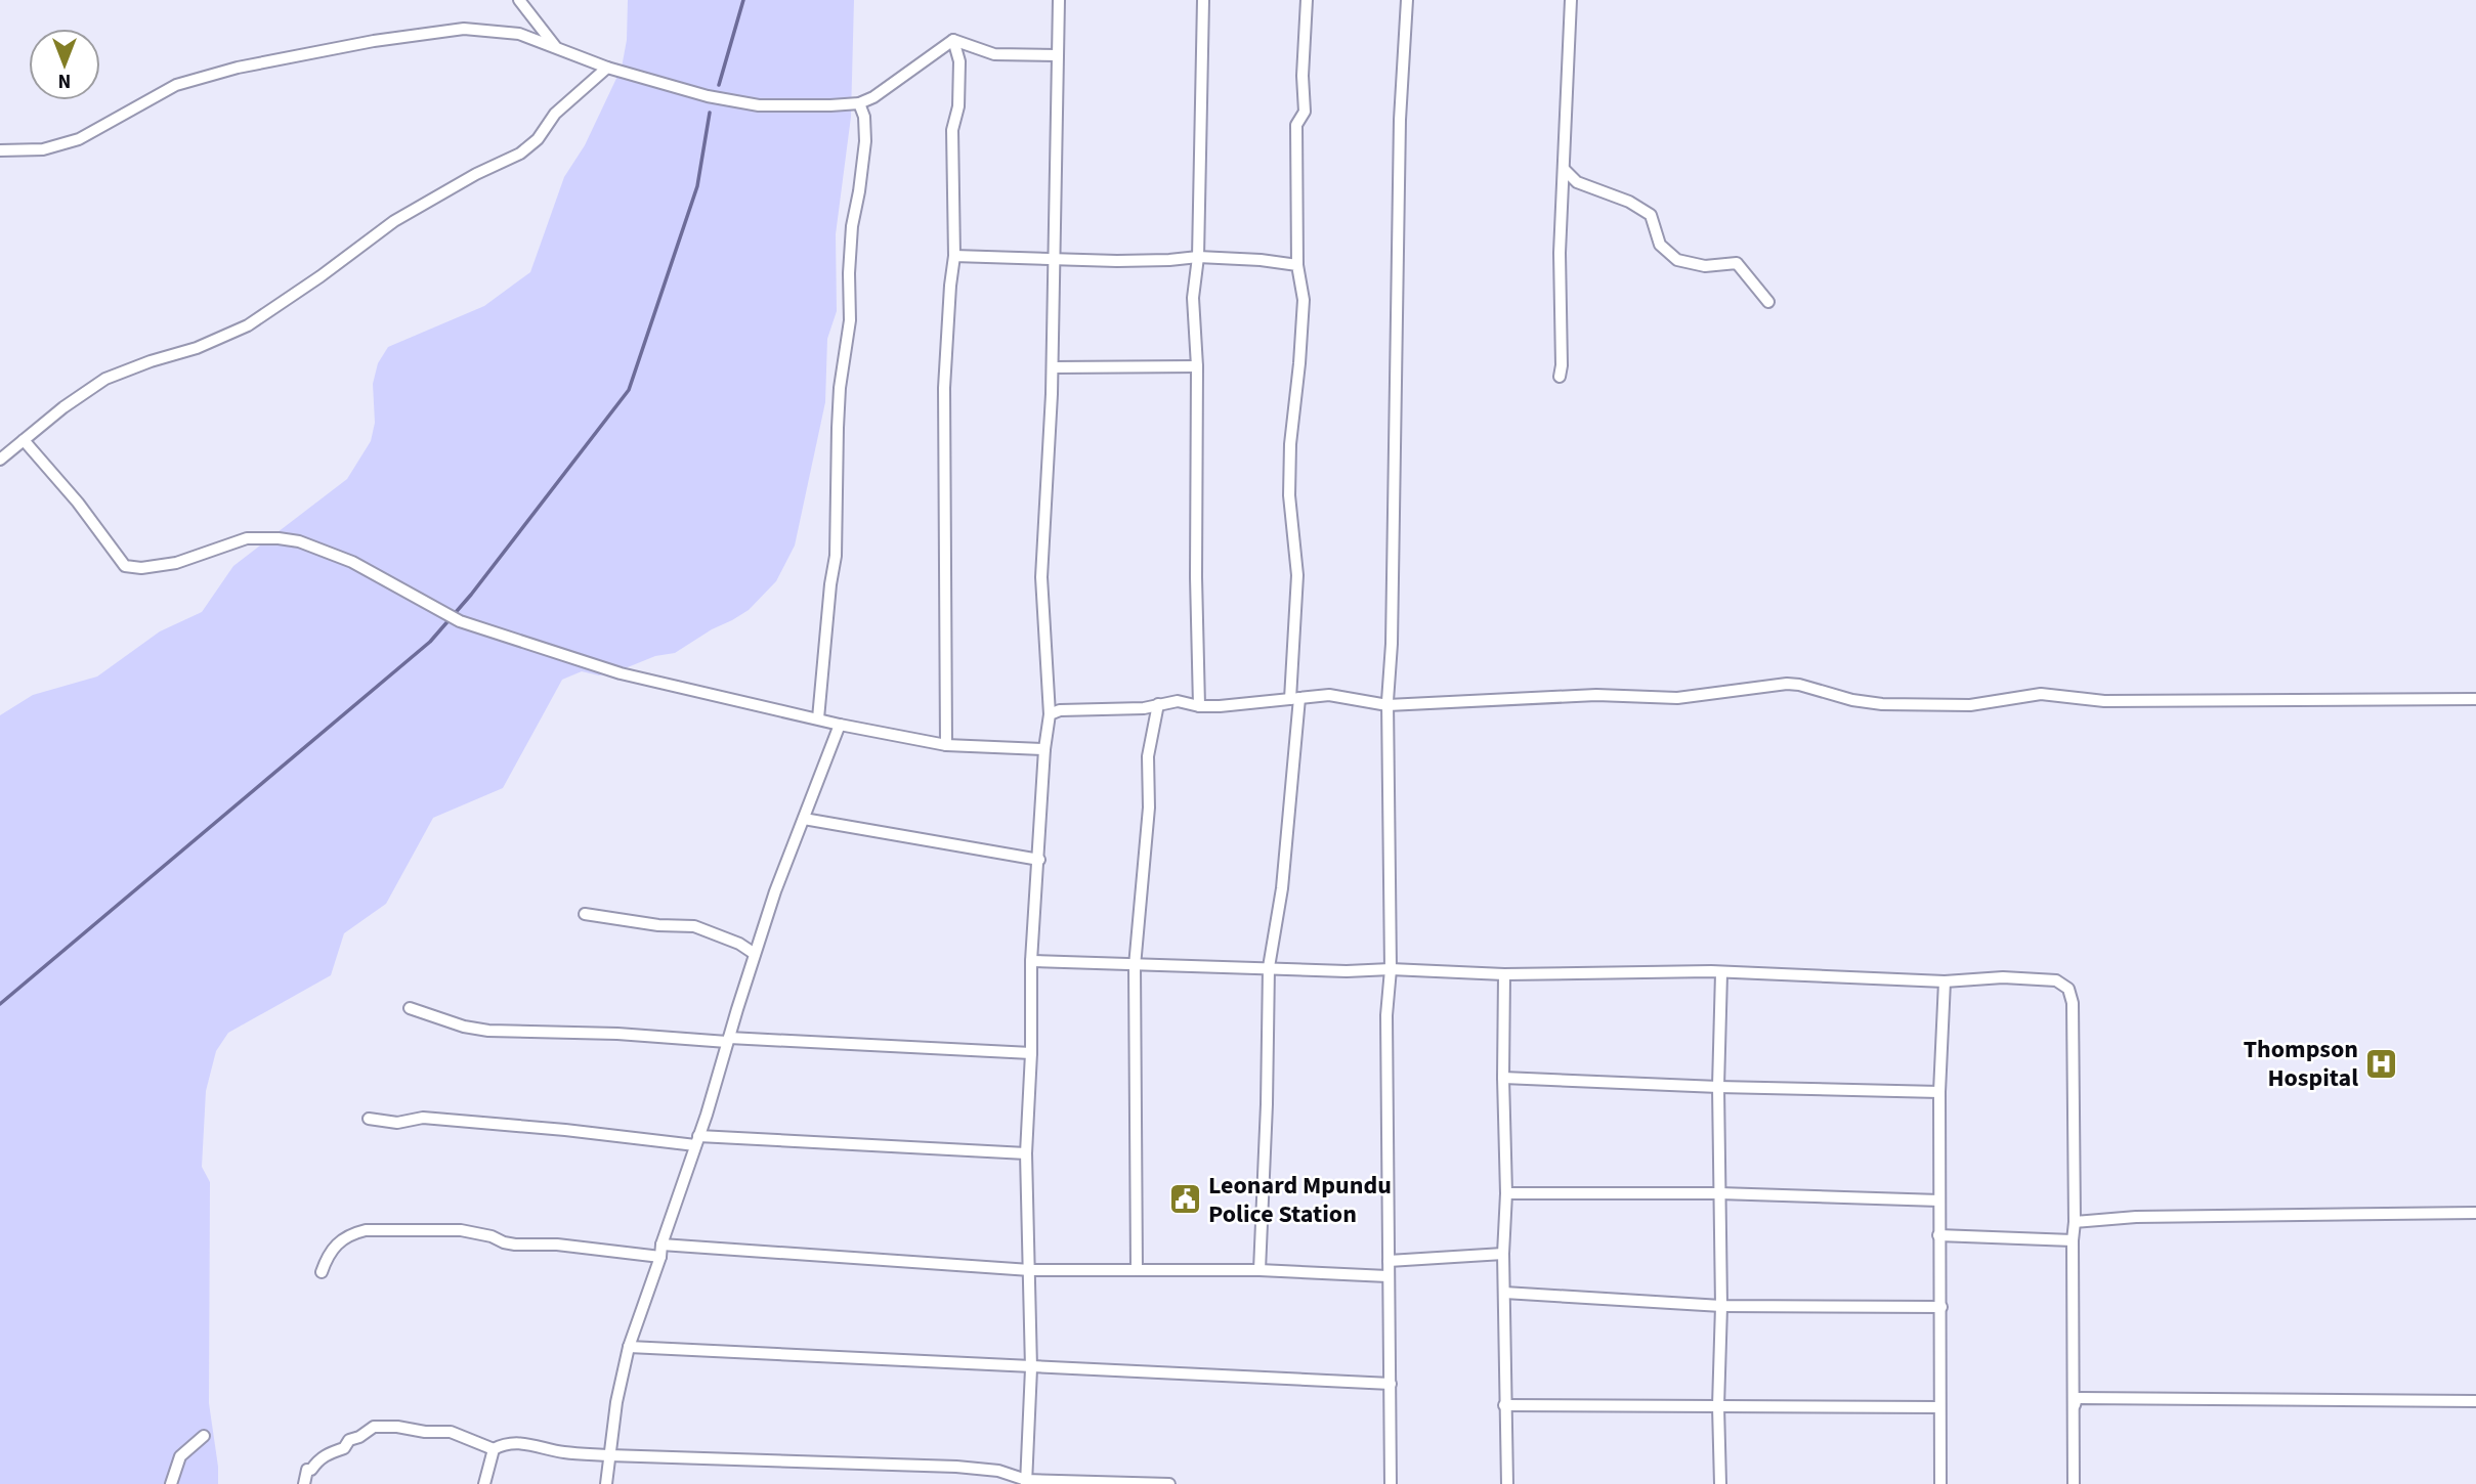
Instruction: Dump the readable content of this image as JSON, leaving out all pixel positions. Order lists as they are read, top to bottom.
{
  "places": {
    "hospital": ["Thompson Hospital"],
    "public building": ["Leonard Mpundu Police Station"]
  },
  "north": "bottom"
}
